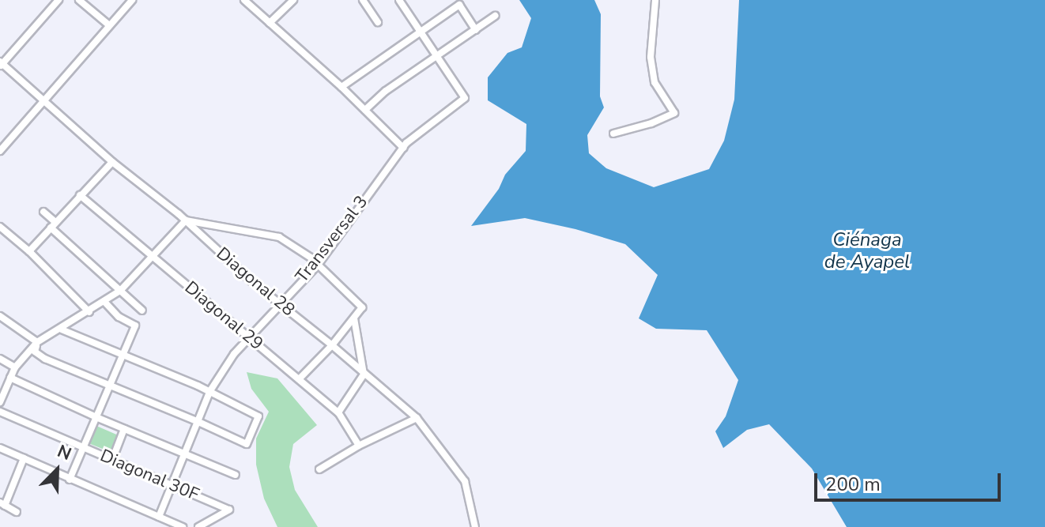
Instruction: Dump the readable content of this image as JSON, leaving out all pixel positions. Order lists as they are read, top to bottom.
{
  "streets": {
    "street": [
      "Transversal 3",
      "Diagonal 28",
      "Diagonal 29",
      "Diagonal 30F"
    ]
  },
  "crossings": [
    ["Transversal 3", "Diagonal 28"],
    ["Transversal 3", "Diagonal 29"],
    ["Transversal 3", "Diagonal 30F"]
  ],
  "water": ["Ciénaga de Ayapel"],
  "scale_bar": "200 m",
  "north": "top right"
}
